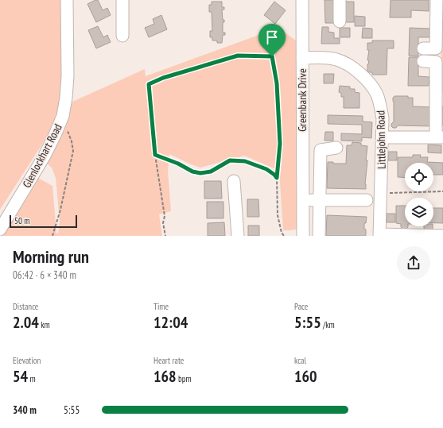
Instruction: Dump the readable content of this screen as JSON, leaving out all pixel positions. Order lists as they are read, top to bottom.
{
  "streets": {
    "street": ["Greenbank Drive", "Littlejohn Road", "Glenlockhart Road"]
  },
  "crossings": [
    ["Greenbank Drive", "Littlejohn Road"]
  ],
  "scale_bar": "50 m",
  "page": {
    "scale": "50 m",
    "heading": ["Morning run", "06:42 · 6 × 340 m"],
    "stats": [
      ["Distance", "2.04 km"],
      ["Time", "12:04"],
      ["Pace", "5:55 /km"],
      ["Elevation", "54 m"],
      ["Heart rate", "168 bpm"],
      ["kcal", "160"]
    ],
    "list": [
      {
        "name": "340 m",
        "note": "5:55"
      }
    ]
  }
}
